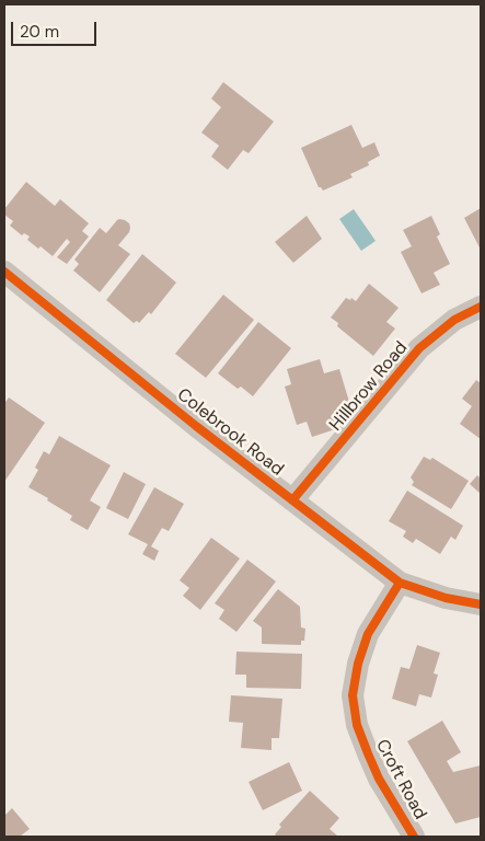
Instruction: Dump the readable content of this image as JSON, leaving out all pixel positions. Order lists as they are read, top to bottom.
{
  "streets": {
    "street": ["Hillbrow Road", "Colebrook Road", "Croft Road"]
  },
  "crossings": [
    ["Hillbrow Road", "Colebrook Road"],
    ["Colebrook Road", "Croft Road"]
  ],
  "scale_bar": "20 m"
}
